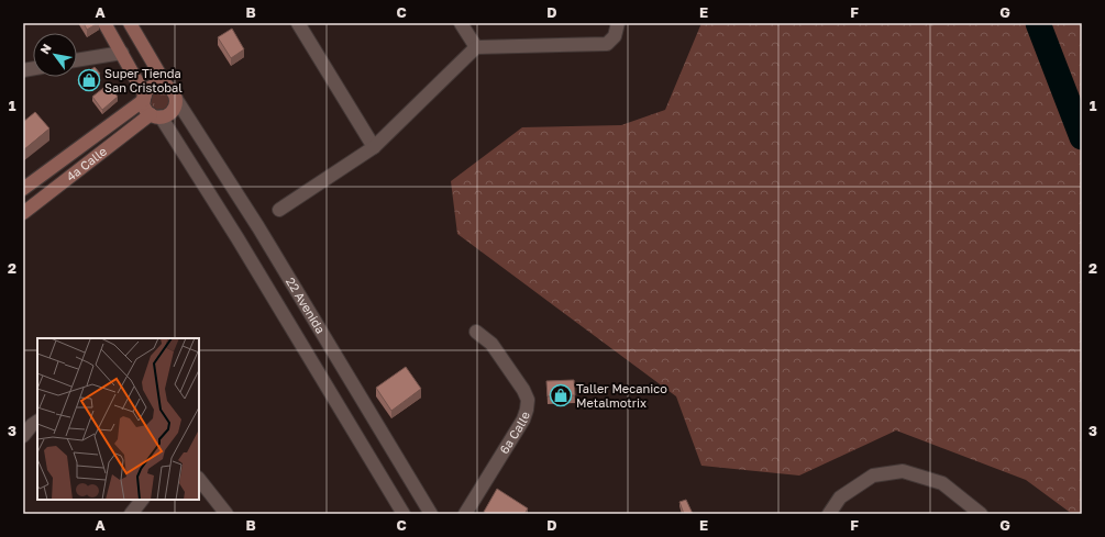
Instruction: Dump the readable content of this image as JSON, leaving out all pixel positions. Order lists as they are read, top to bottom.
{
  "streets": {
    "main road": ["4a Calle"],
    "street": ["22 Avenida", "6a Calle"]
  },
  "crossings": [
    ["4a Calle", "22 Avenida"]
  ],
  "places": {
    "shop": ["Super Tienda San Cristobal", "Taller Mecanico Metalmotrix"]
  },
  "north": "top left",
  "grid": {
    "columns": [
      "A",
      "B",
      "C",
      "D",
      "E",
      "F",
      "G"
    ],
    "rows": ["1", "2", "3"]
  }
}
